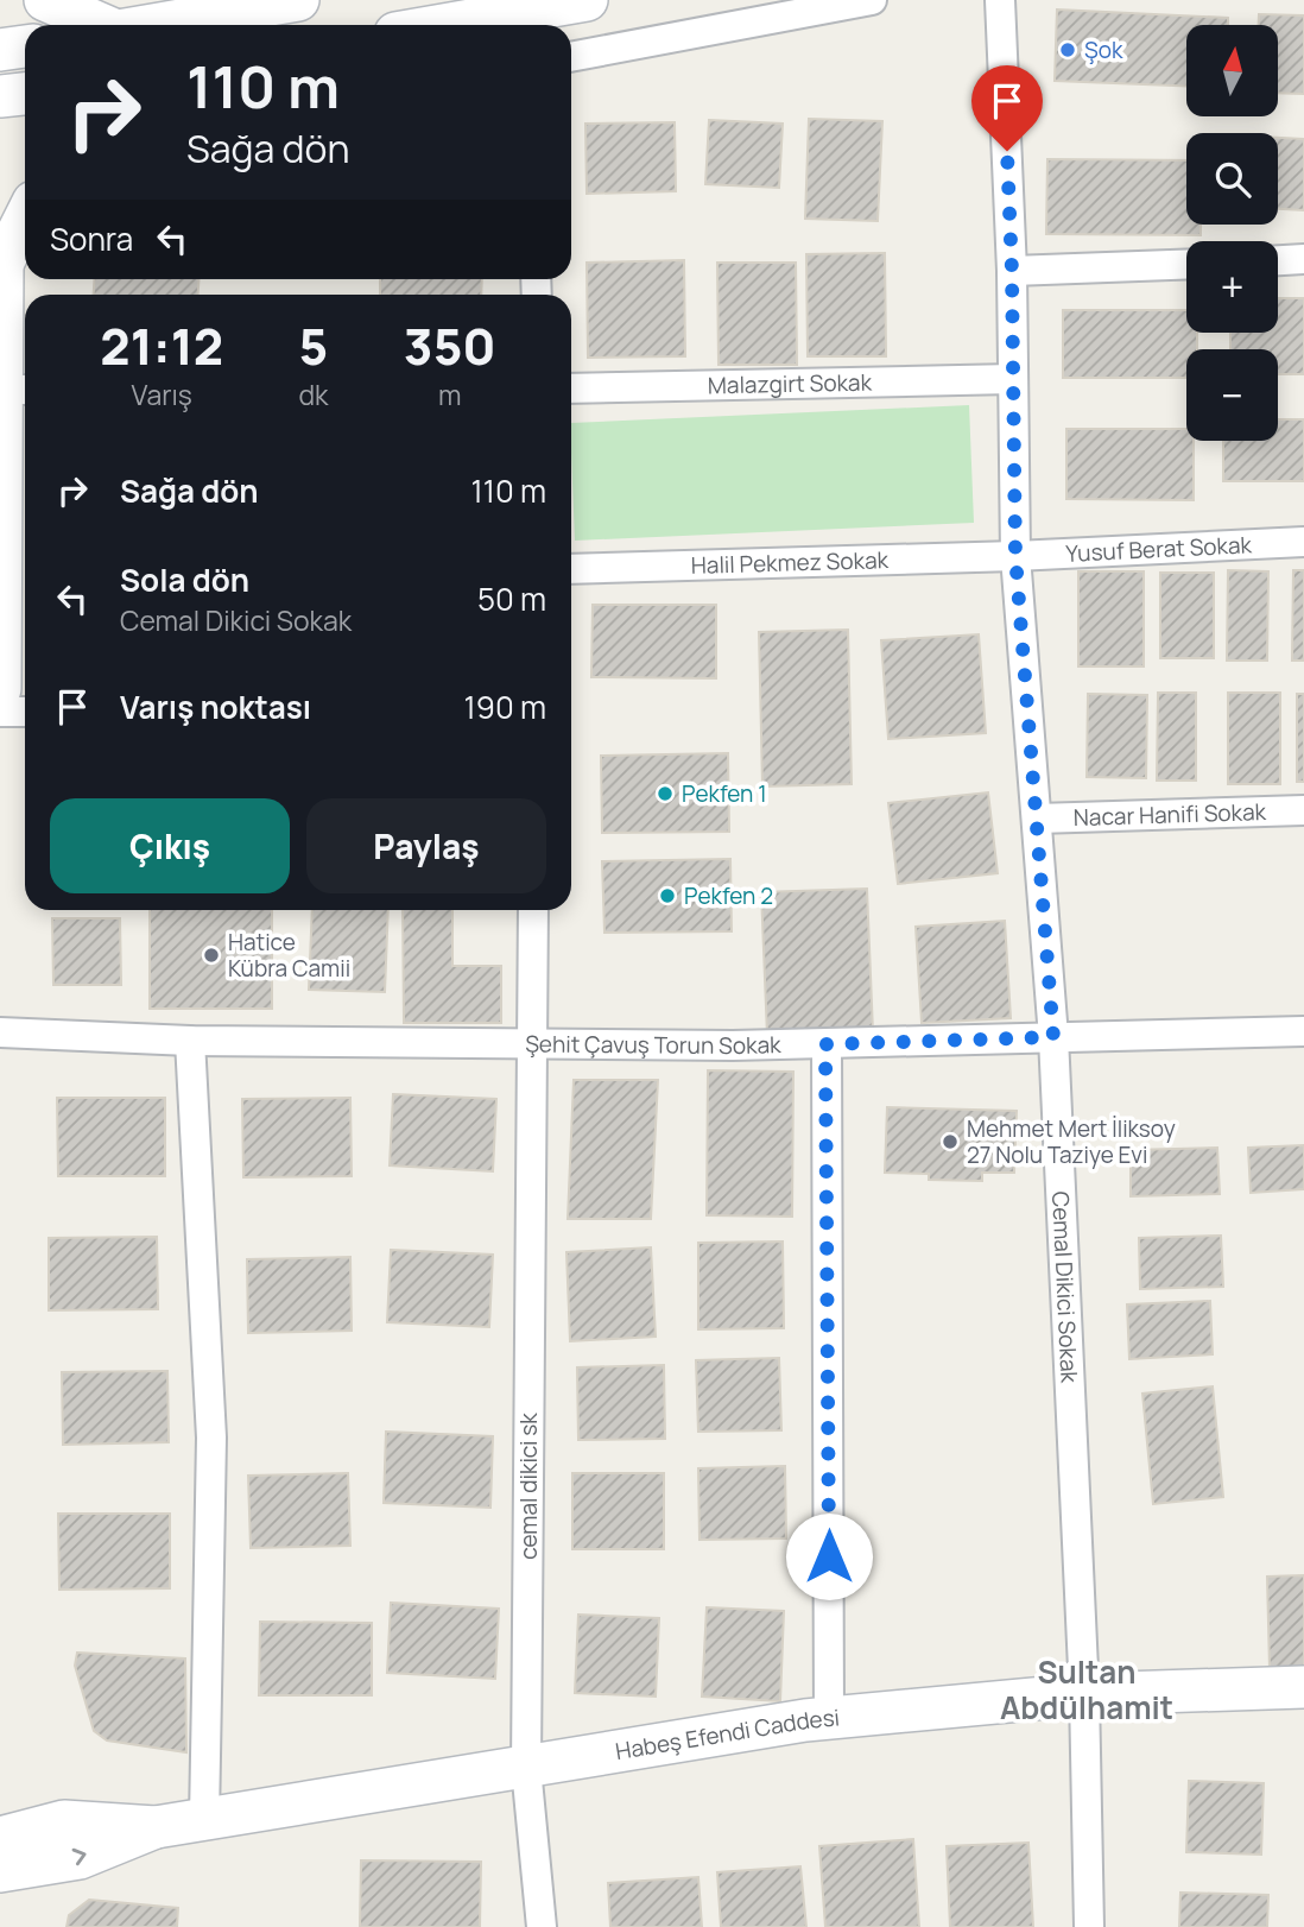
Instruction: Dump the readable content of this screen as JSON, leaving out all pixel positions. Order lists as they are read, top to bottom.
{
  "streets": {
    "street": [
      "Malazgirt Sokak",
      "Yusuf Berat Sokak",
      "Halil Pekmez Sokak",
      "Nacar Hanifi Sokak",
      "Şehit Çavuş Torun Sokak",
      "Cemal Dikici Sokak",
      "cemal dikici sk",
      "Habeş Efendi Caddesi"
    ]
  },
  "crossings": [
    ["Malazgirt Sokak", "Cemal Dikici Sokak"],
    ["Yusuf Berat Sokak", "Halil Pekmez Sokak"],
    ["Yusuf Berat Sokak", "Cemal Dikici Sokak"],
    ["Halil Pekmez Sokak", "Cemal Dikici Sokak"],
    ["Nacar Hanifi Sokak", "Cemal Dikici Sokak"],
    ["Şehit Çavuş Torun Sokak", "Cemal Dikici Sokak"],
    ["Şehit Çavuş Torun Sokak", "cemal dikici sk"],
    ["Cemal Dikici Sokak", "Habeş Efendi Caddesi"],
    ["cemal dikici sk", "Habeş Efendi Caddesi"]
  ],
  "districts": ["Sultan Abdülhamit"],
  "places": [
    "Şok",
    "Pekfen 1",
    "Pekfen 2",
    "Hatice Kübra Camii",
    "Mehmet Mert İliksoy 27 Nolu Taziye Evi"
  ],
  "north": "top",
  "page": {
    "map_buttons": ["+", "−"],
    "turn": ["110 m", "Sağa dön"],
    "then": "Sonra",
    "eta": [
      "21:12",
      "Varış",
      "5",
      "dk",
      "350",
      "m"
    ],
    "list": [
      {
        "name": "Sağa dön",
        "value": "110 m"
      },
      {
        "name": "Sola dön",
        "note": "Cemal Dikici Sokak",
        "value": "50 m"
      },
      {
        "name": "Varış noktası",
        "value": "190 m"
      }
    ],
    "buttons": ["Çıkış", "Paylaş"]
  }
}
